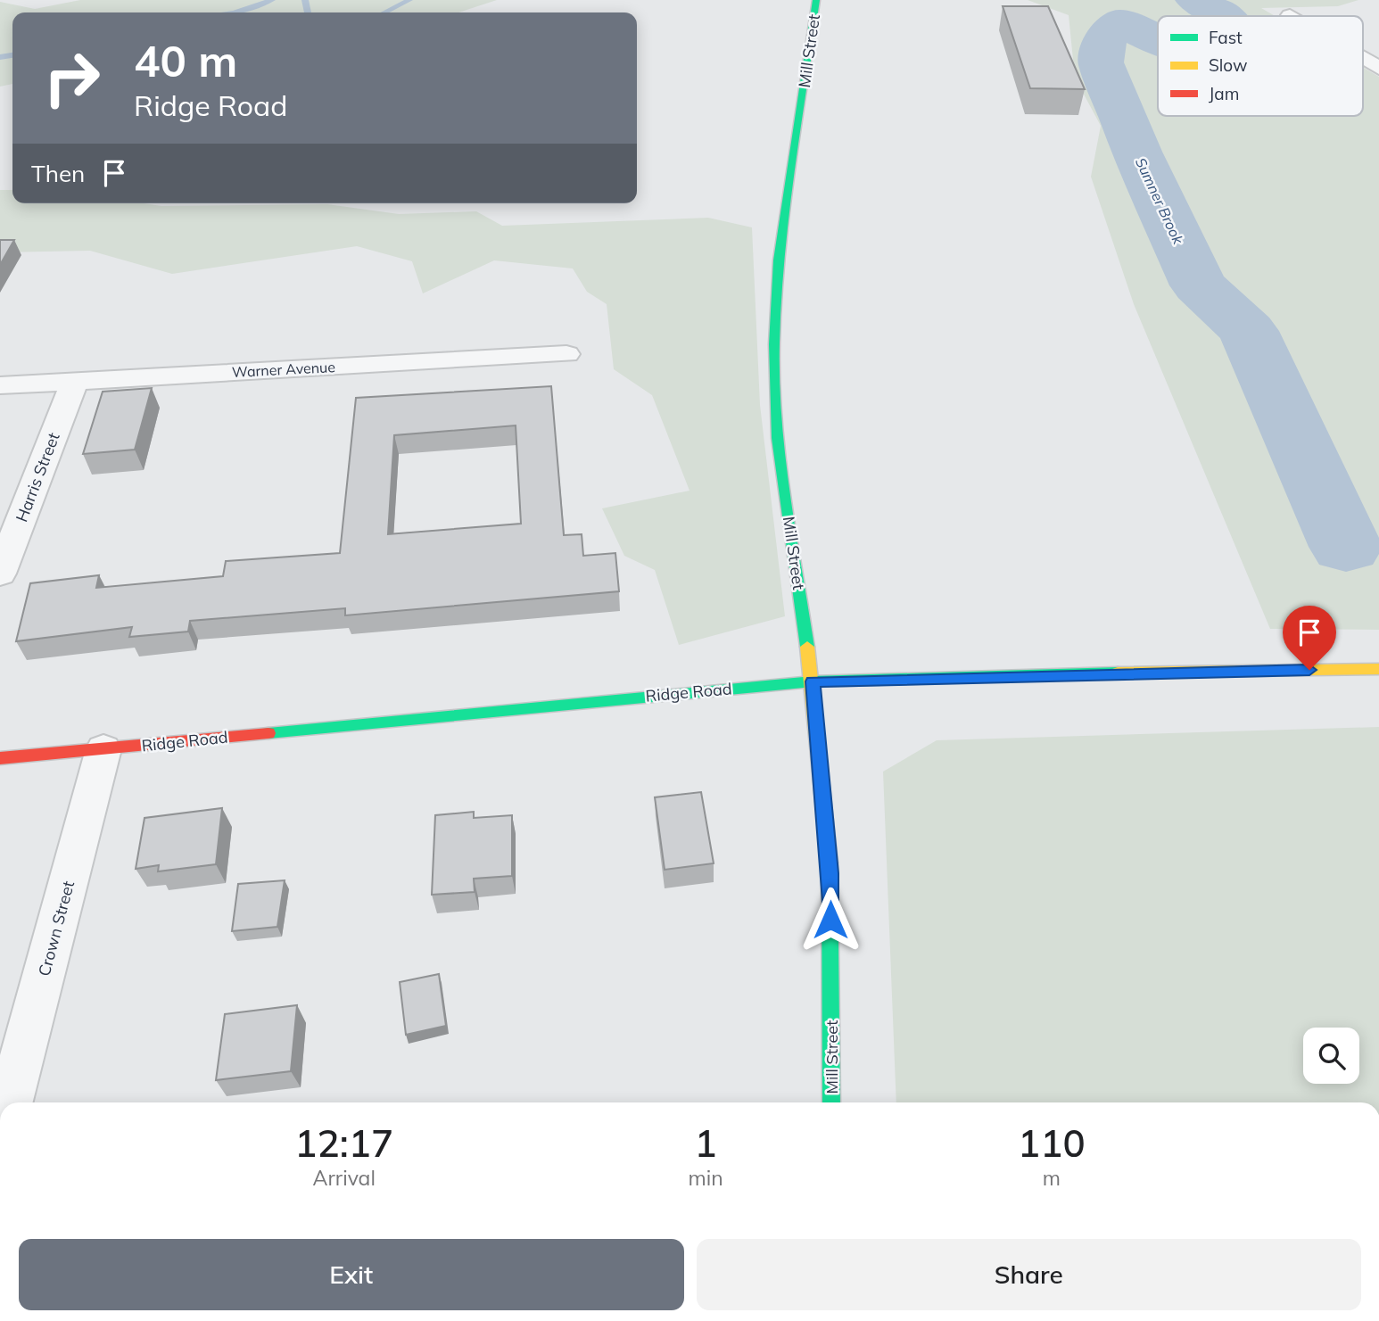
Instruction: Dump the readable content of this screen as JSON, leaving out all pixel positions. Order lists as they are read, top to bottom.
{
  "streets": {
    "street": [
      "Mill Street",
      "Warner Avenue",
      "Harris Street",
      "Ridge Road",
      "Crown Street"
    ]
  },
  "crossings": [
    ["Mill Street", "Ridge Road"],
    ["Warner Avenue", "Harris Street"],
    ["Ridge Road", "Crown Street"]
  ],
  "water": ["Sumner Brook"],
  "legend": ["Fast", "Slow", "Jam"],
  "page": {
    "turn": ["40 m", "Ridge Road"],
    "then": "Then",
    "eta": [
      "12:17",
      "Arrival",
      "1",
      "min",
      "110",
      "m"
    ],
    "buttons": ["Exit", "Share"]
  }
}
